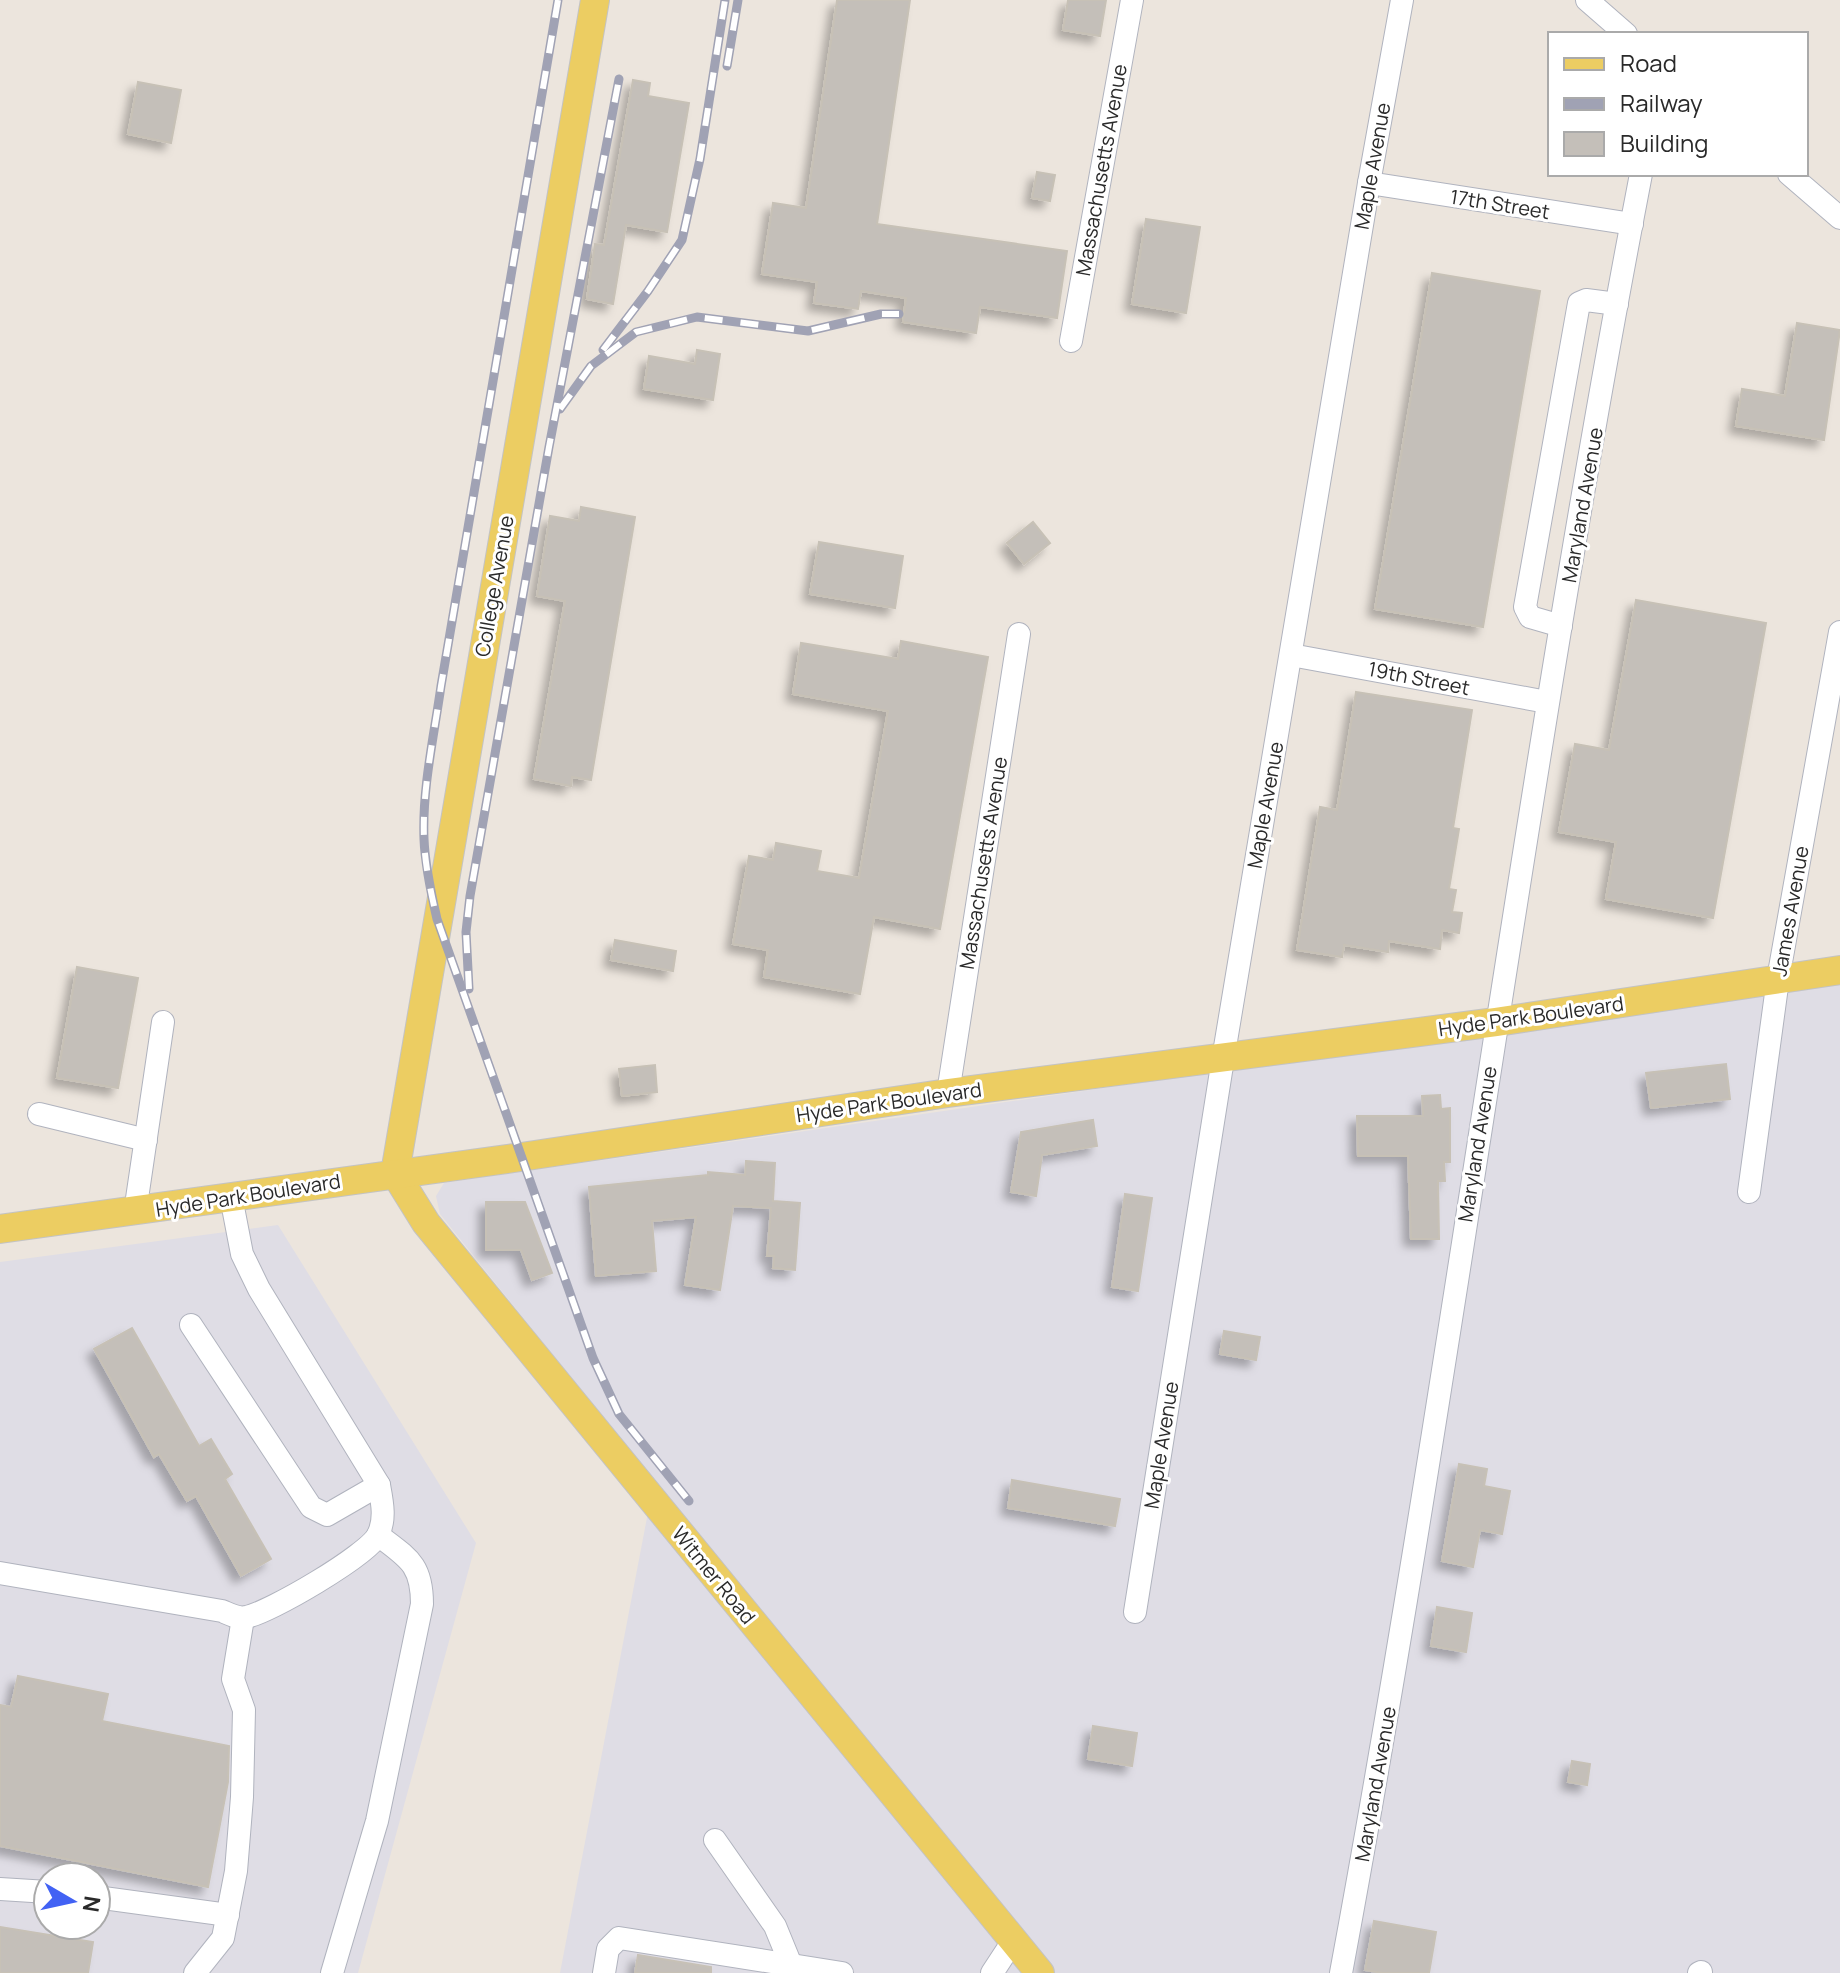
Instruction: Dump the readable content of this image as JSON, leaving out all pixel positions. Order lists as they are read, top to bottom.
{
  "streets": {
    "main road": ["College Avenue", "Hyde Park Boulevard", "Witmer Road"],
    "street": [
      "Maple Avenue",
      "Massachusetts Avenue",
      "17th Street",
      "Maryland Avenue",
      "19th Street",
      "James Avenue"
    ]
  },
  "crossings": [
    ["Maple Avenue", "17th Street"],
    ["Maple Avenue", "19th Street"],
    ["Maple Avenue", "Hyde Park Boulevard"],
    ["Massachusetts Avenue", "Hyde Park Boulevard"],
    ["17th Street", "Maryland Avenue"],
    ["Maryland Avenue", "19th Street"],
    ["Maryland Avenue", "Hyde Park Boulevard"],
    ["College Avenue", "Hyde Park Boulevard"],
    ["College Avenue", "Witmer Road"],
    ["James Avenue", "Hyde Park Boulevard"],
    ["Hyde Park Boulevard", "Witmer Road"]
  ],
  "legend": ["Road", "Railway", "Building"],
  "north": "right"
}
